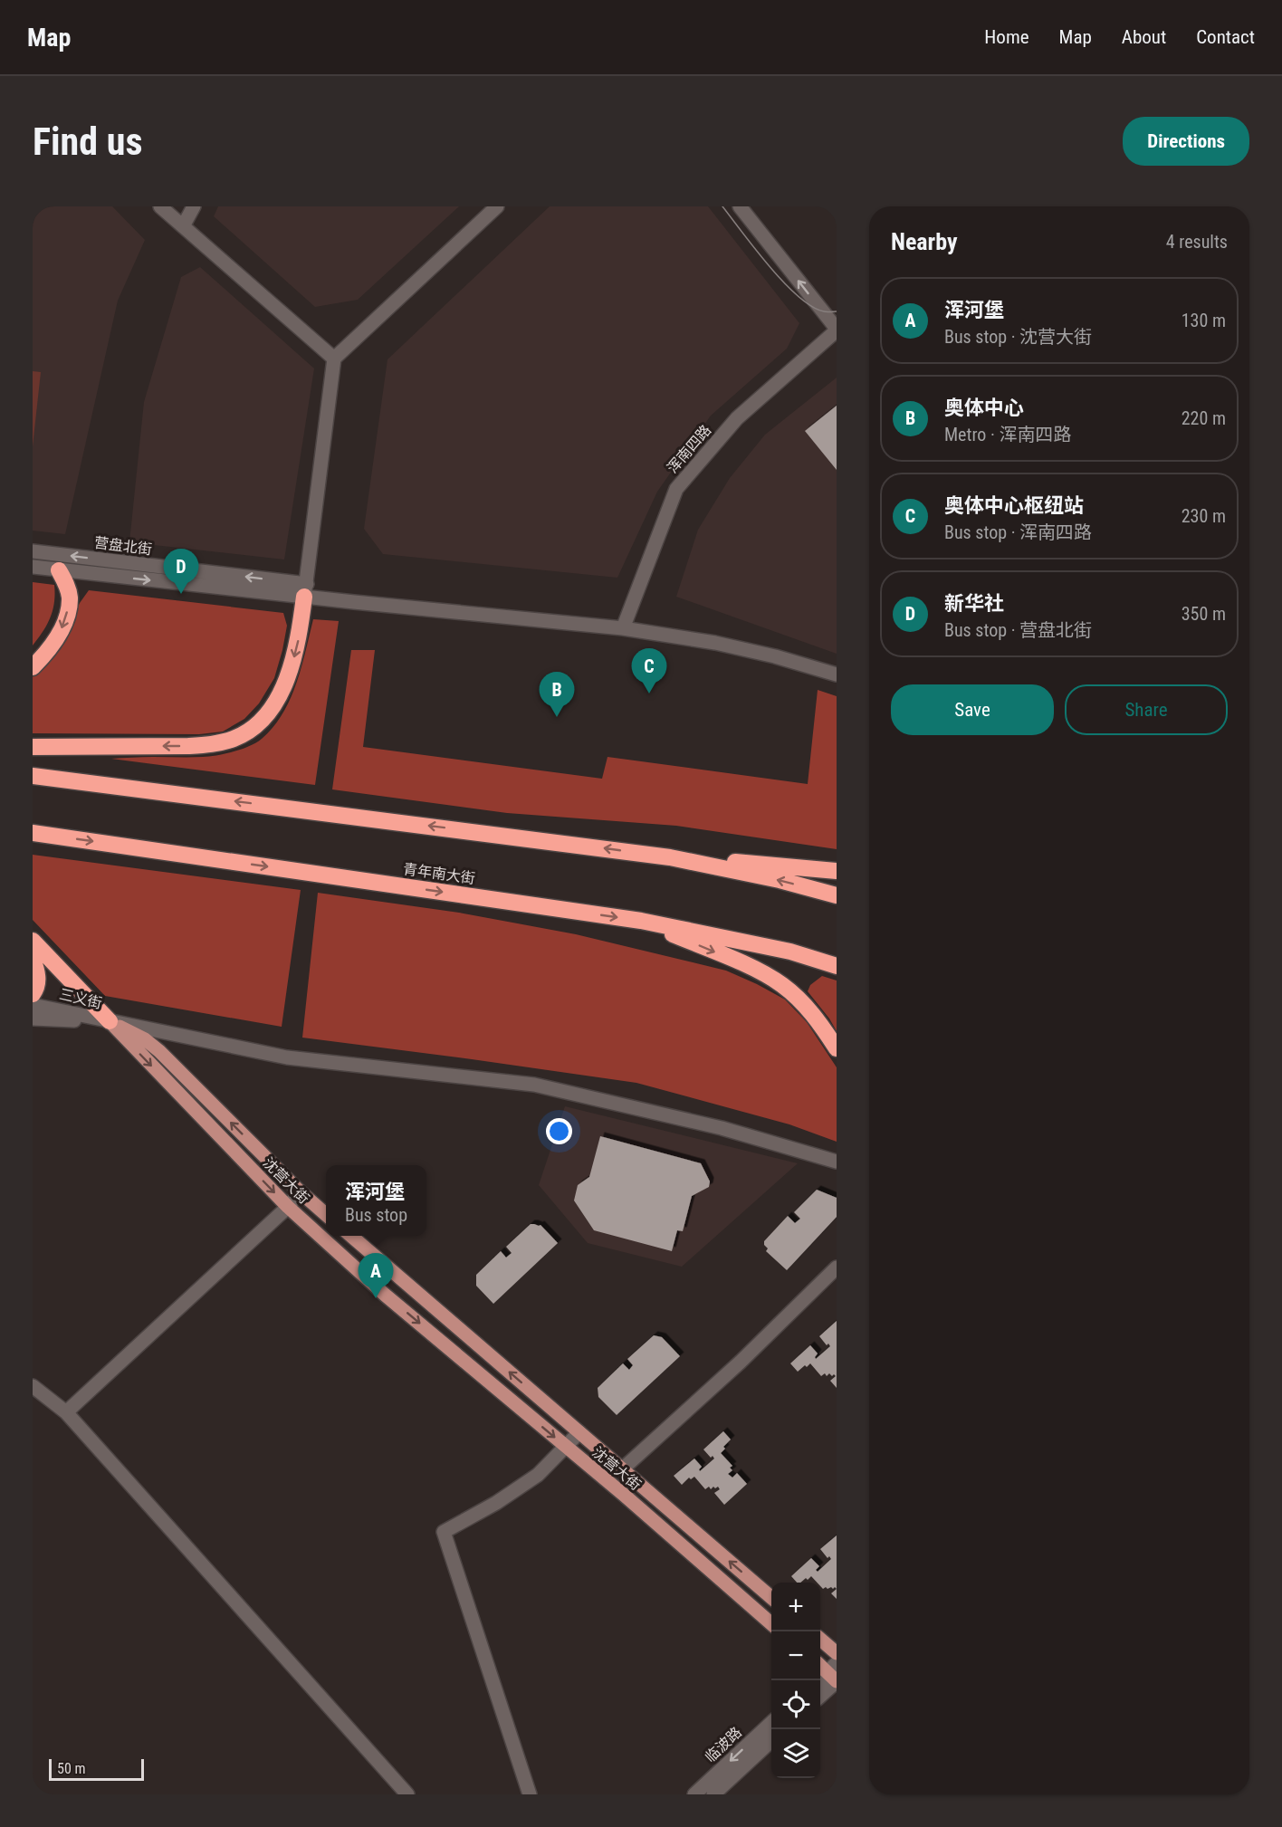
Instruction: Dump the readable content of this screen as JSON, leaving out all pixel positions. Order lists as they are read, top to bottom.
{
  "streets": {
    "highway": ["青年南大街"],
    "main road": ["沈营大街"],
    "street": [
      "浑南四路",
      "营盘北街",
      "三义街",
      "临波路"
    ]
  },
  "crossings": [
    ["三义街", "沈营大街"]
  ],
  "scale_bar": "50 m",
  "page": {
    "header": "Map",
    "nav": [
      "Home",
      "Map",
      "About",
      "Contact"
    ],
    "buttons": [
      "Directions",
      ["Save", "Share"]
    ],
    "title": "Find us",
    "heading": ["Nearby", "4 results"],
    "list": [
      {
        "mark": "A",
        "name": "浑河堡",
        "note": "Bus stop · 沈营大街",
        "value": "130 m"
      },
      {
        "mark": "B",
        "name": "奥体中心",
        "note": "Metro · 浑南四路",
        "value": "220 m"
      },
      {
        "mark": "C",
        "name": "奥体中心枢纽站",
        "note": "Bus stop · 浑南四路",
        "value": "230 m"
      },
      {
        "mark": "D",
        "name": "新华社",
        "note": "Bus stop · 营盘北街",
        "value": "350 m"
      }
    ],
    "pins": [
      "D",
      "C",
      "B",
      "A"
    ],
    "popup": ["浑河堡", "Bus stop"],
    "map_buttons": ["+", "−"],
    "scale": "50 m"
  }
}
